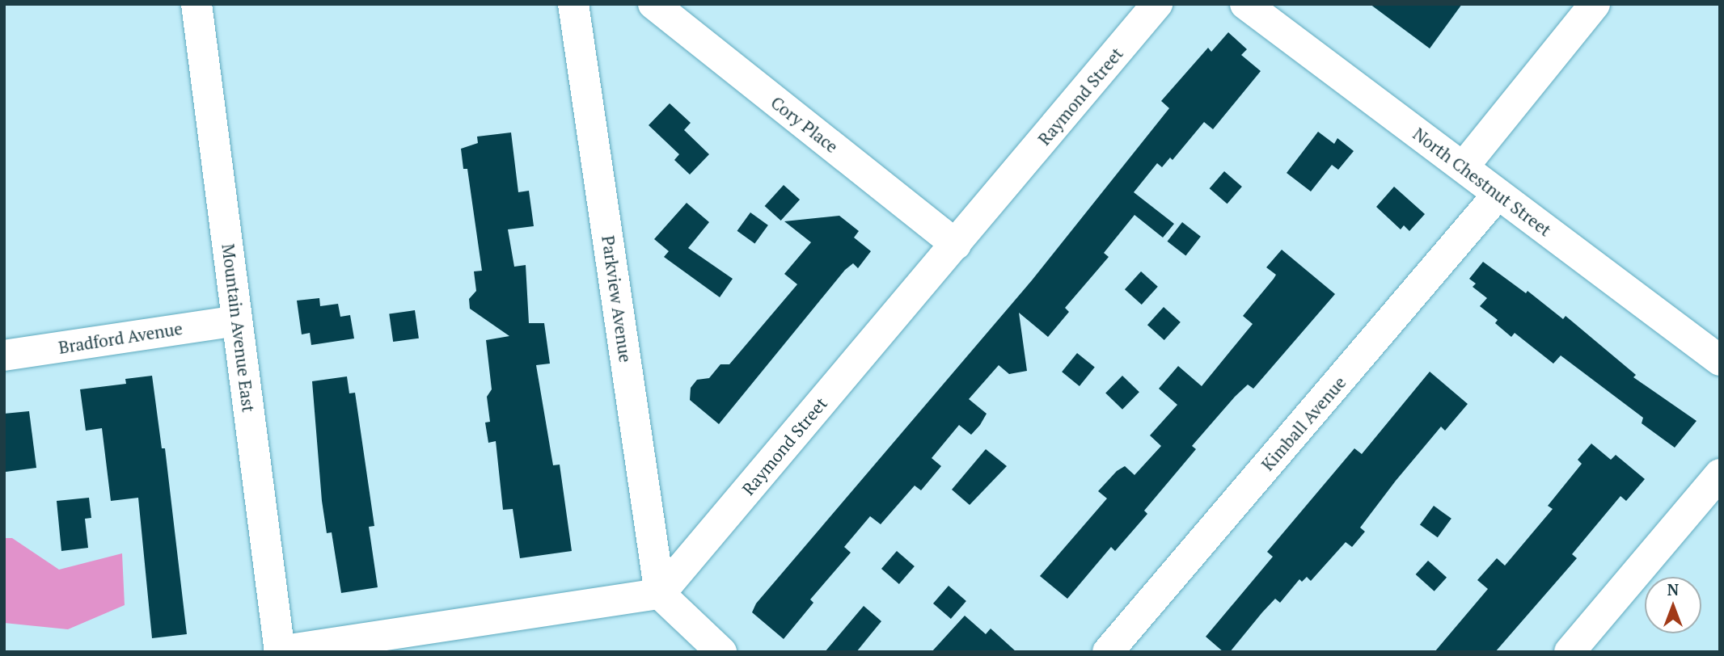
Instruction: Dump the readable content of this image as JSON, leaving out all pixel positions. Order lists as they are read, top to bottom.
{
  "streets": {
    "street": [
      "Raymond Street",
      "Cory Place",
      "North Chestnut Street",
      "Parkview Avenue",
      "Mountain Avenue East",
      "Bradford Avenue",
      "Kimball Avenue"
    ]
  },
  "crossings": [
    ["Raymond Street", "Cory Place"],
    ["Raymond Street", "Parkview Avenue"],
    ["North Chestnut Street", "Kimball Avenue"],
    ["Mountain Avenue East", "Bradford Avenue"]
  ],
  "north": "top"
}
